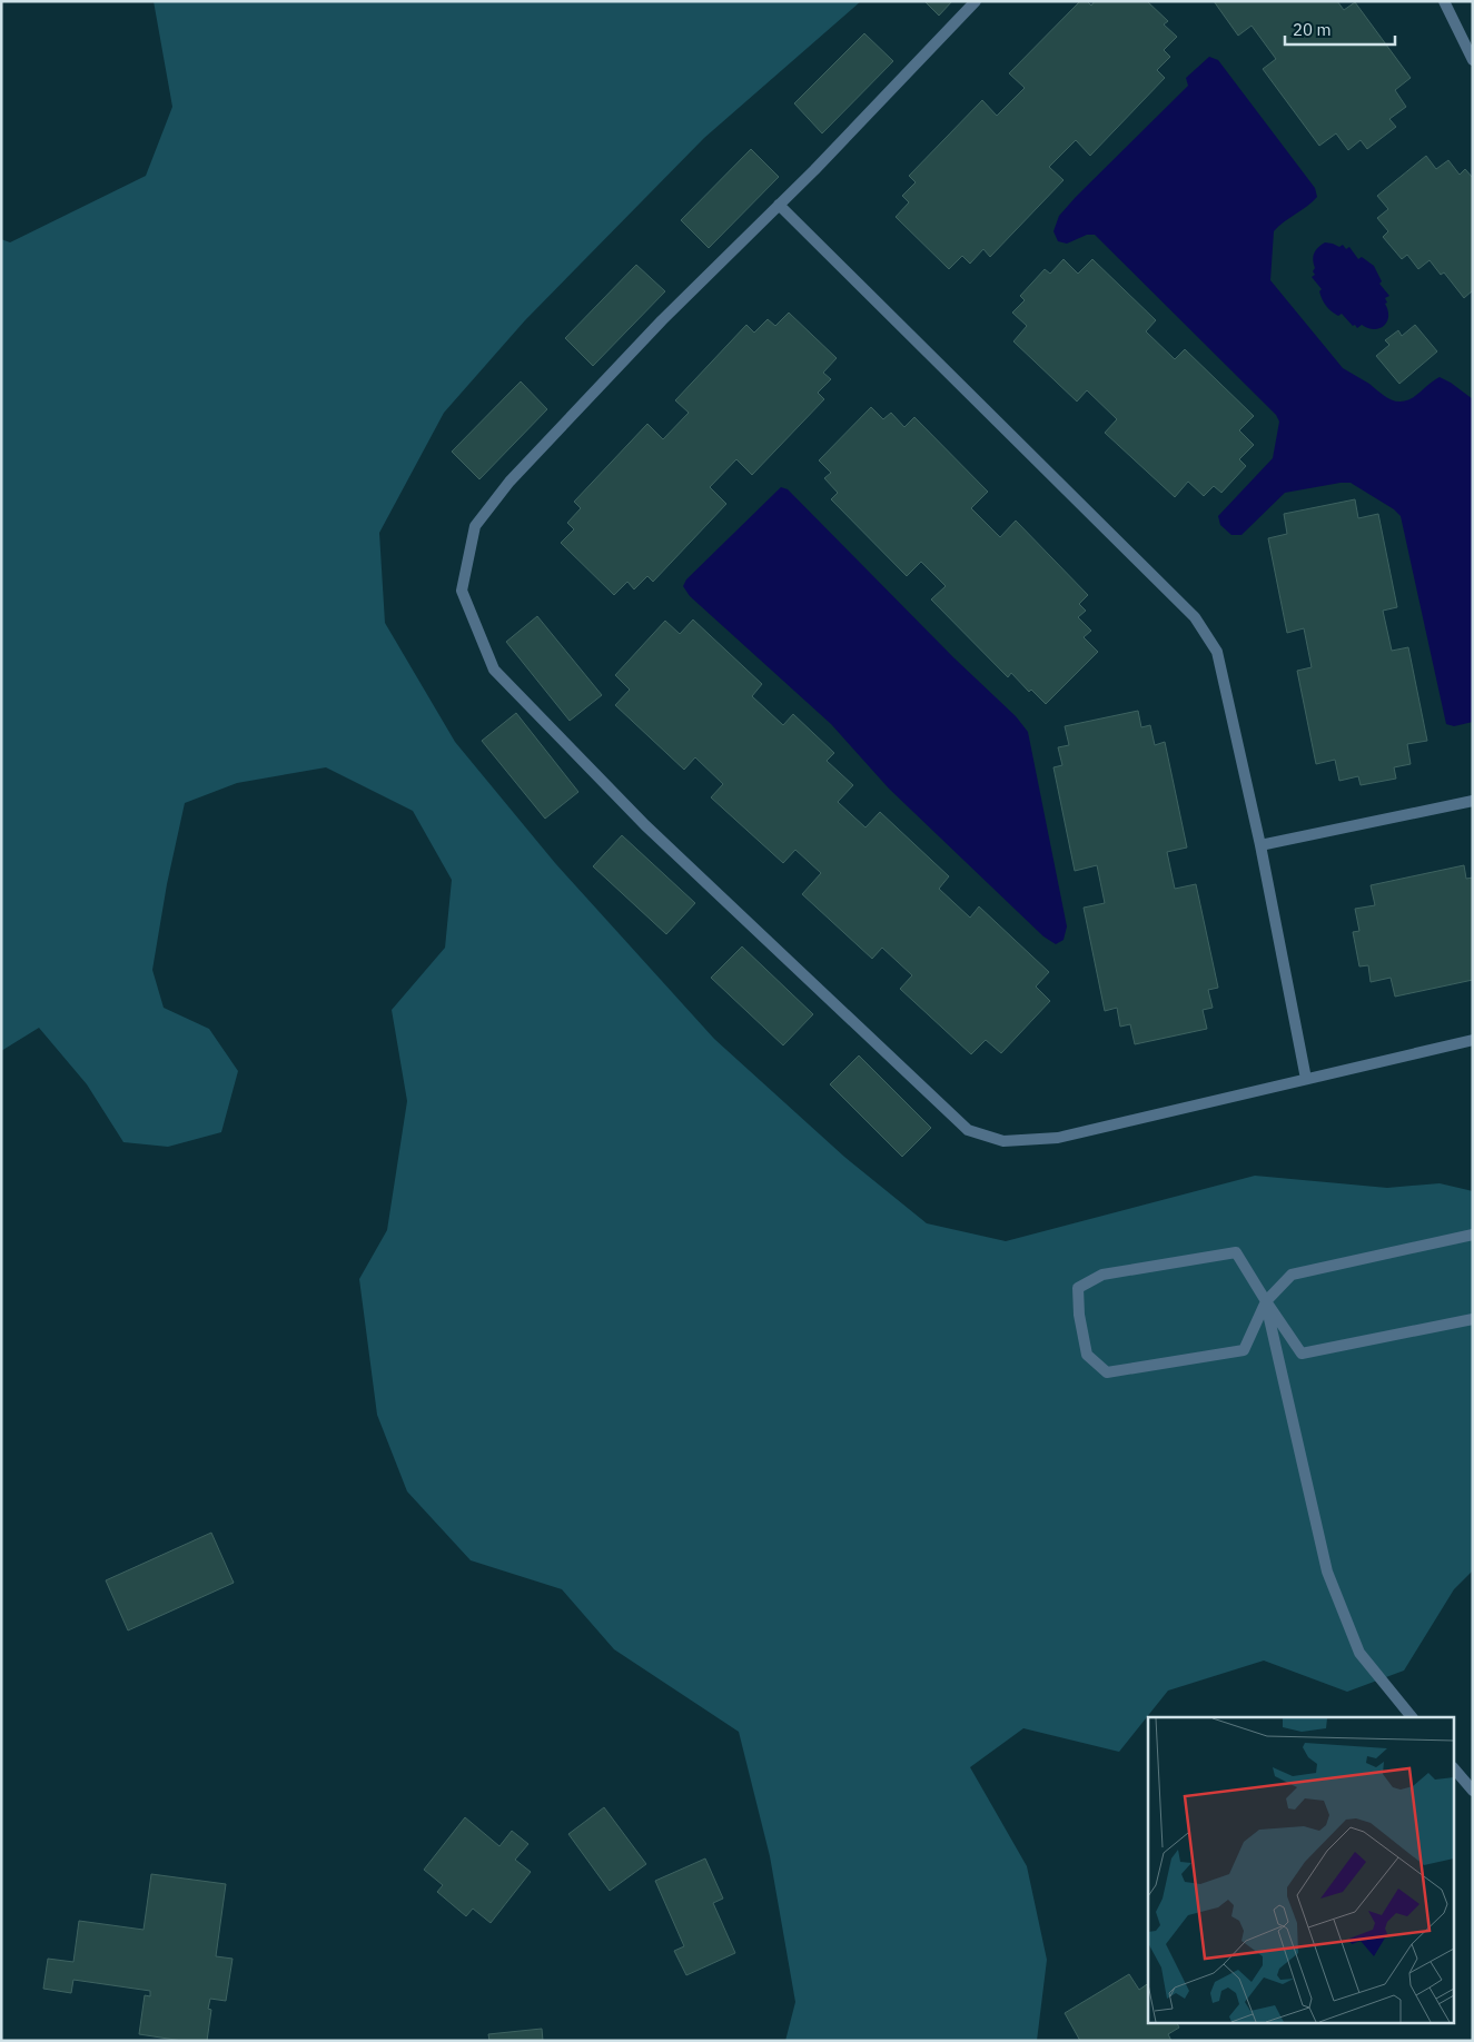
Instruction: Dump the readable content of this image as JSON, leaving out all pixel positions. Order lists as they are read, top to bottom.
{
  "scale_bar": "20 m"
}
